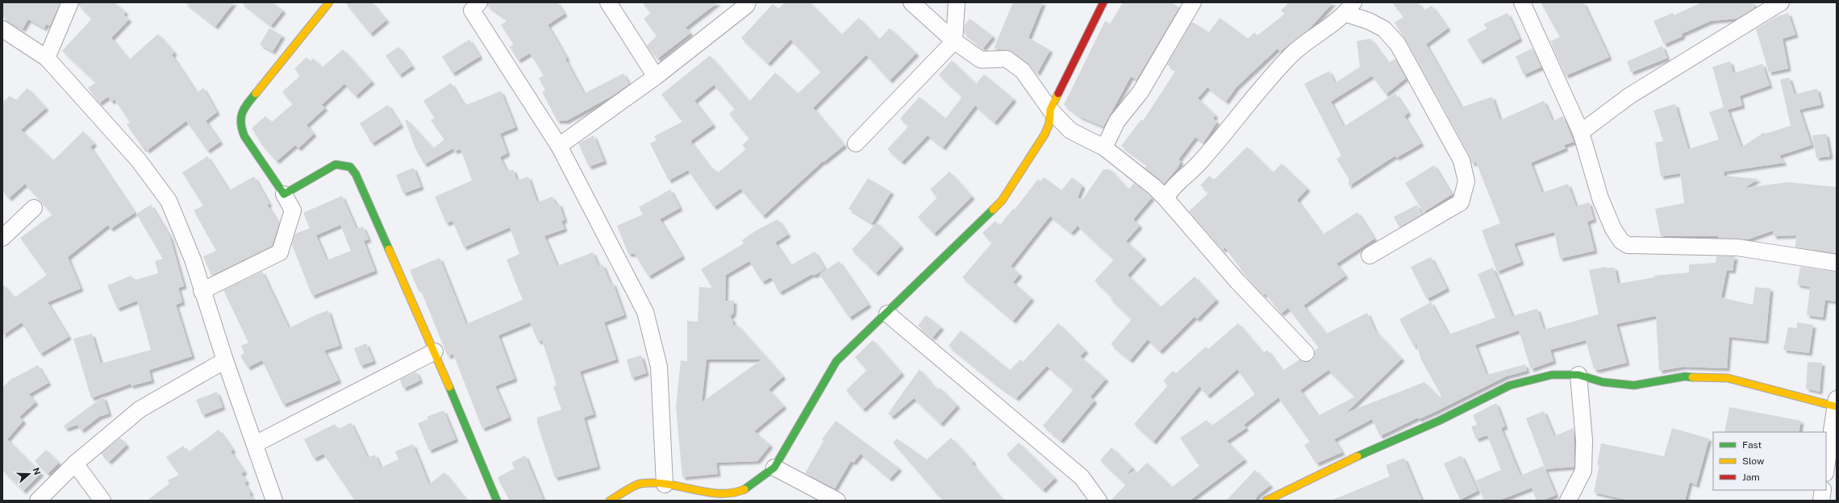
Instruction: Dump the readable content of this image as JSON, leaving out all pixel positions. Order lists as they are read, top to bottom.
{
  "legend": ["Fast", "Slow", "Jam"],
  "north": "right"
}
